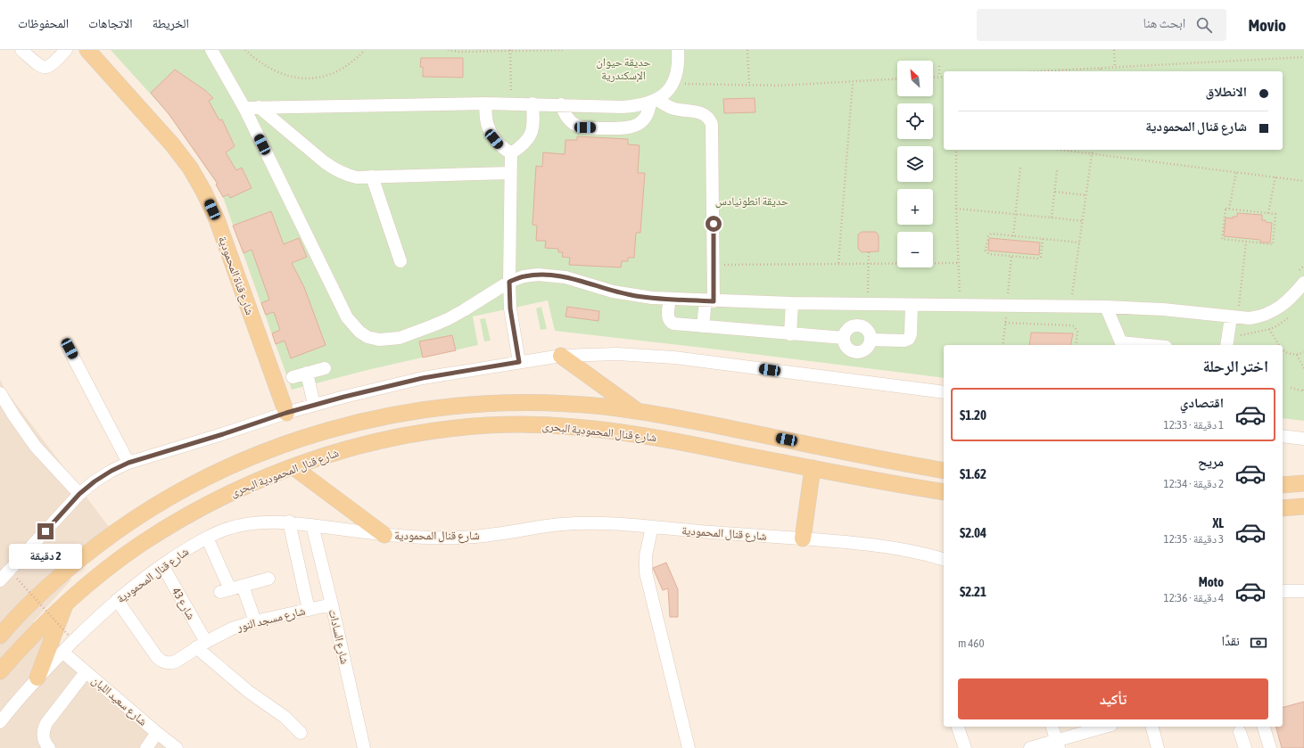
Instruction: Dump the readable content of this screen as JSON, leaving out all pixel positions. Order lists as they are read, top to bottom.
{
  "streets": {
    "main road": ["شارع قناة المحمودية", "شارع قنال المحمودية البحرى"],
    "street": [
      "شارع قنال المحمودية",
      "شارع 43",
      "شارع مسجد النور",
      "شارع السادات",
      "شارع سعيد اللبان"
    ]
  },
  "crossings": [
    ["شارع قنال المحمودية", "شارع 43"],
    ["شارع قنال المحمودية", "شارع مسجد النور"],
    ["شارع قنال المحمودية", "شارع السادات"],
    ["شارع قنال المحمودية", "شارع سعيد اللبان"],
    ["شارع 43", "شارع مسجد النور"],
    ["شارع مسجد النور", "شارع السادات"]
  ],
  "parks": ["حديقة حيوان الإسكندرية", "حديقة انطونيادس"],
  "north": "top left",
  "page": {
    "header": "Movio",
    "search": "ابحث هنا",
    "nav": ["الخريطة", "الاتجاهات", "المحفوظات"],
    "map_buttons": ["+", "−"],
    "banner": ["الانطلاق", "شارع قنال المحمودية"],
    "heading": "اختر الرحلة",
    "list": [
      {
        "name": "اقتصادي",
        "note": "1 دقيقة · 12:33",
        "value": "$1.20"
      },
      {
        "name": "مريح",
        "note": "2 دقيقة · 12:34",
        "value": "$1.62"
      },
      {
        "name": "XL",
        "note": "3 دقيقة · 12:35",
        "value": "$2.04"
      },
      {
        "name": "Moto",
        "note": "4 دقيقة · 12:36",
        "value": "$2.21"
      }
    ],
    "bubble": "2 دقيقة",
    "pay": ["نقدًا", "460 m"],
    "buttons": "تأكيد"
  }
}
